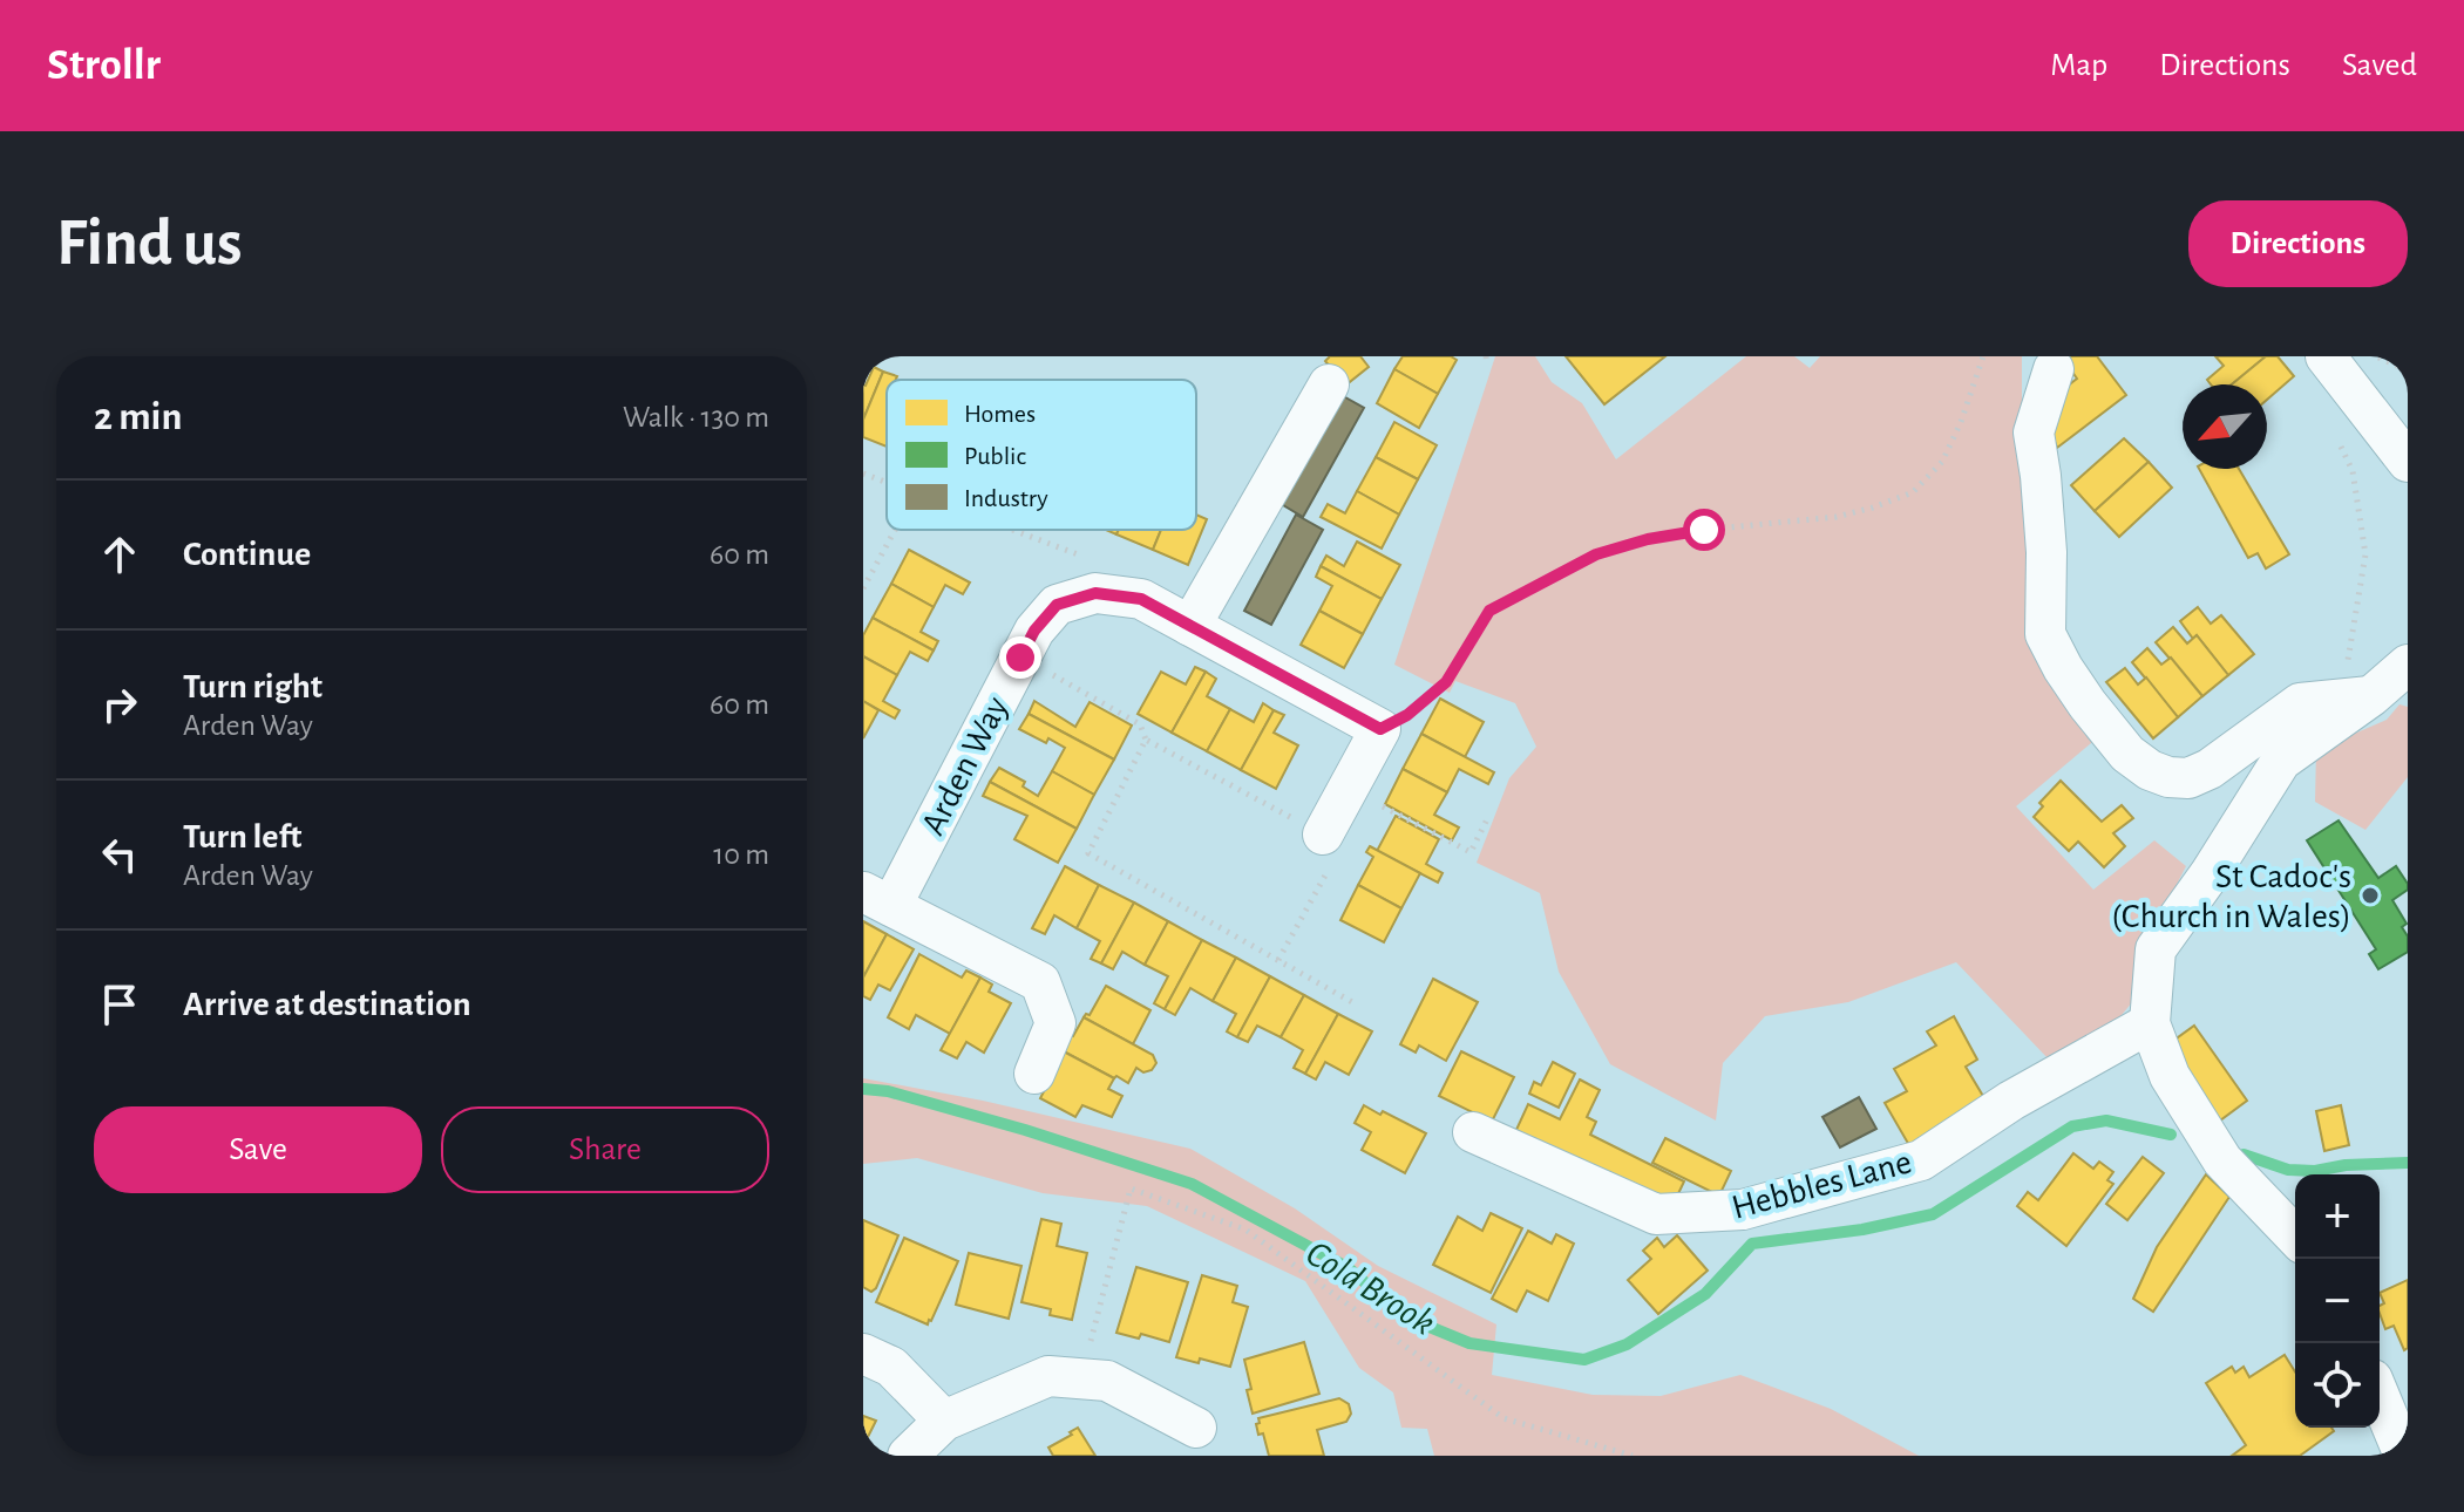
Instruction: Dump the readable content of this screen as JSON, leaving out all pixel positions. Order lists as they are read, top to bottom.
{
  "streets": {
    "street": ["Arden Way", "Hebbles Lane"]
  },
  "water": ["Cold Brook"],
  "places": ["St Cadoc's (Church in Wales)"],
  "legend": ["Homes", "Public", "Industry"],
  "north": "bottom left",
  "page": {
    "header": "Strollr",
    "nav": ["Map", "Directions", "Saved"],
    "buttons": [
      "Directions",
      ["Save", "Share"]
    ],
    "title": "Find us",
    "heading": ["2 min", "Walk · 130 m"],
    "list": [
      ["Continue", "60 m"],
      ["Turn right", "Arden Way", "60 m"],
      ["Turn left", "Arden Way", "10 m"],
      "Arrive at destination"
    ],
    "map_buttons": ["+", "−"]
  }
}
